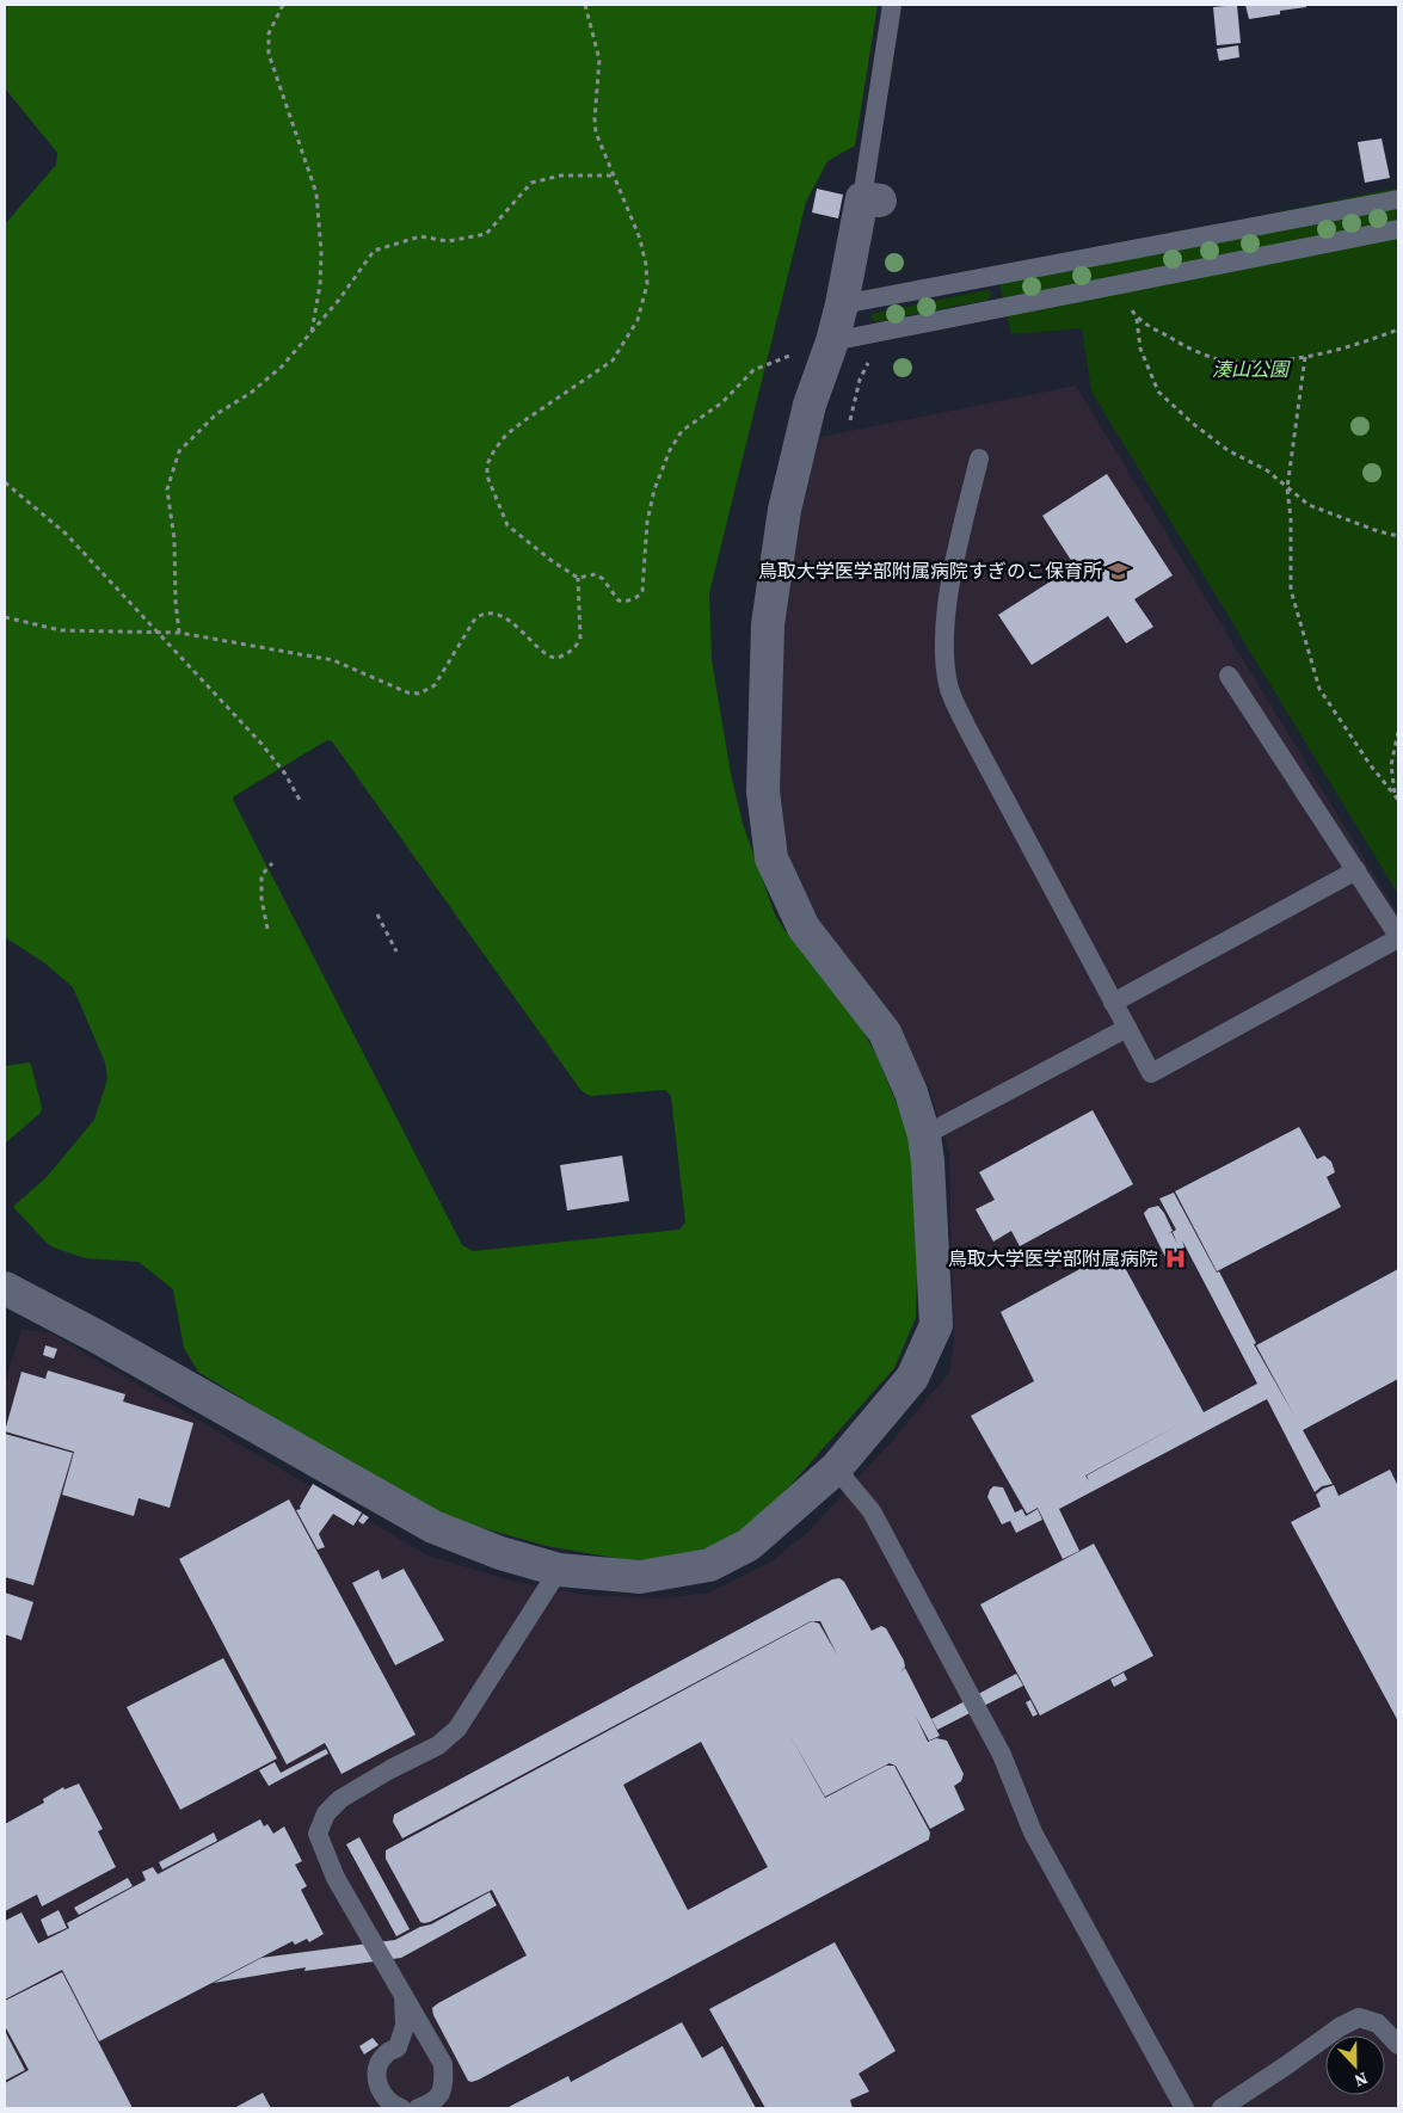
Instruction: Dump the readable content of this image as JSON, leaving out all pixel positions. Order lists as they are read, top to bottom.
{
  "parks": ["湊山公園"],
  "places": {
    "school or university": ["鳥取大学医学部附属病院すぎのこ保育所"],
    "hospital": ["鳥取大学医学部附属病院"]
  },
  "north": "bottom"
}
